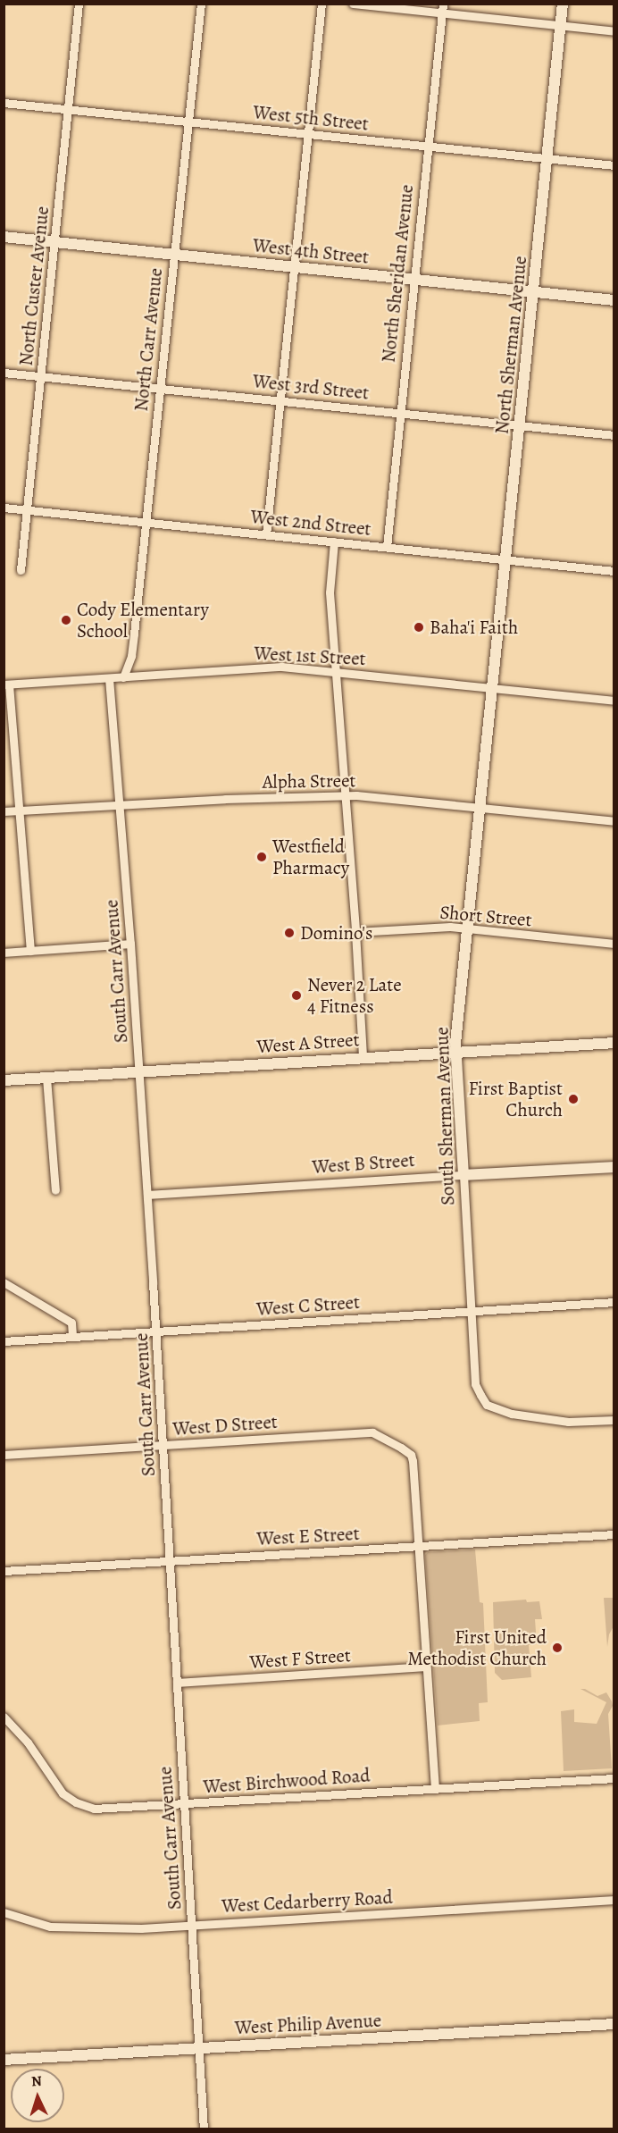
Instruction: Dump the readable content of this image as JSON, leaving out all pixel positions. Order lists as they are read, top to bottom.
{
  "streets": {
    "street": [
      "West 5th Street",
      "West 4th Street",
      "North Sheridan Avenue",
      "North Custer Avenue",
      "North Carr Avenue",
      "North Sherman Avenue",
      "West 3rd Street",
      "West 2nd Street",
      "West 1st Street",
      "Alpha Street",
      "Short Street",
      "South Carr Avenue",
      "West A Street",
      "South Sherman Avenue",
      "West B Street",
      "West C Street",
      "West D Street",
      "West E Street",
      "West F Street",
      "West Birchwood Road",
      "West Cedarberry Road",
      "West Philip Avenue"
    ]
  },
  "crossings": [
    ["West 5th Street", "North Sheridan Avenue"],
    ["West 5th Street", "North Custer Avenue"],
    ["West 5th Street", "North Carr Avenue"],
    ["West 5th Street", "North Sherman Avenue"],
    ["West 4th Street", "North Sheridan Avenue"],
    ["West 4th Street", "North Custer Avenue"],
    ["West 4th Street", "North Carr Avenue"],
    ["West 4th Street", "North Sherman Avenue"],
    ["North Sheridan Avenue", "West 3rd Street"],
    ["North Sheridan Avenue", "West 2nd Street"],
    ["North Custer Avenue", "West 3rd Street"],
    ["North Custer Avenue", "West 2nd Street"],
    ["North Carr Avenue", "West 3rd Street"],
    ["North Carr Avenue", "West 2nd Street"],
    ["North Carr Avenue", "West 1st Street"],
    ["North Sherman Avenue", "West 3rd Street"],
    ["North Sherman Avenue", "West 2nd Street"],
    ["North Sherman Avenue", "West 1st Street"],
    ["North Sherman Avenue", "South Sherman Avenue"],
    ["West 1st Street", "South Carr Avenue"],
    ["West 1st Street", "South Sherman Avenue"],
    ["Alpha Street", "South Carr Avenue"],
    ["Alpha Street", "South Sherman Avenue"],
    ["Short Street", "South Sherman Avenue"],
    ["South Carr Avenue", "West A Street"],
    ["South Carr Avenue", "West B Street"],
    ["South Carr Avenue", "West C Street"],
    ["South Carr Avenue", "West D Street"],
    ["South Carr Avenue", "West E Street"],
    ["South Carr Avenue", "West F Street"],
    ["South Carr Avenue", "West Birchwood Road"],
    ["South Carr Avenue", "West Cedarberry Road"],
    ["South Carr Avenue", "West Philip Avenue"],
    ["West A Street", "South Sherman Avenue"],
    ["South Sherman Avenue", "West B Street"],
    ["South Sherman Avenue", "West C Street"],
    ["West D Street", "West E Street"]
  ],
  "places": [
    "Cody Elementary School",
    "Baha'i Faith",
    "Westfield Pharmacy",
    "Domino's",
    "Never 2 Late 4 Fitness",
    "First Baptist Church",
    "First United Methodist Church"
  ],
  "north": "top"
}
